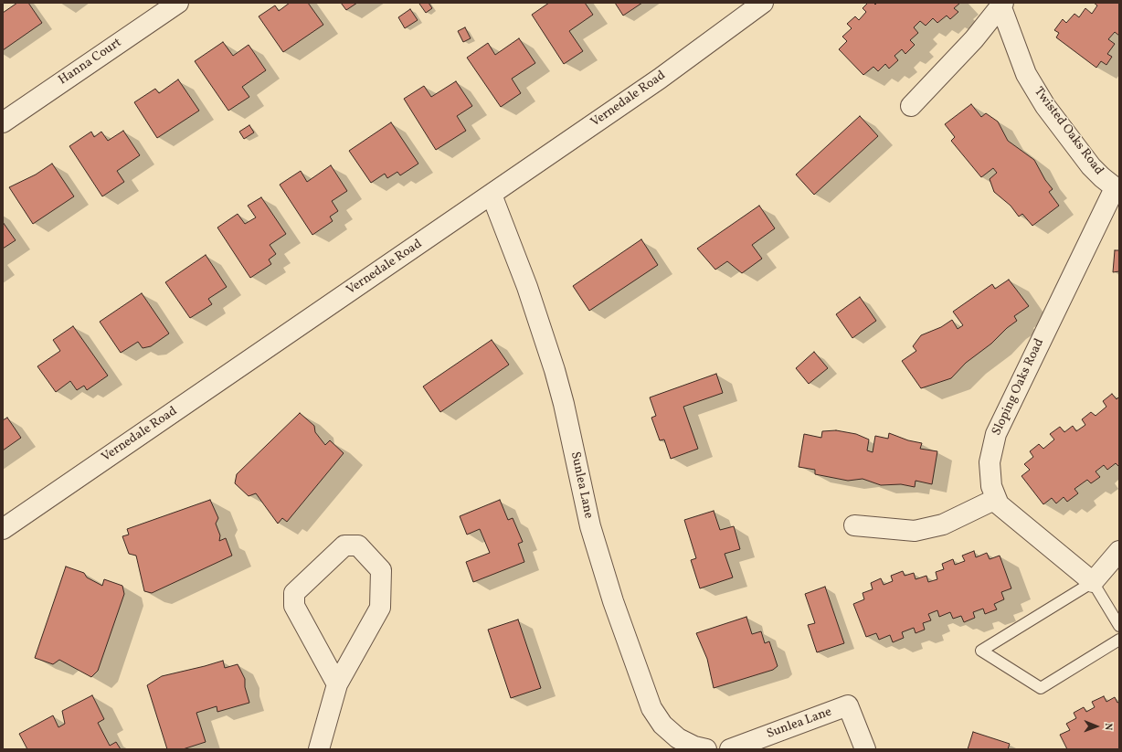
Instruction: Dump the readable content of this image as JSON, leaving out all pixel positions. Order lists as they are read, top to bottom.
{
  "streets": {
    "street": [
      "Hanna Court",
      "Vernedale Road",
      "Twisted Oaks Road",
      "Sloping Oaks Road",
      "Sunlea Lane"
    ]
  },
  "crossings": [
    ["Vernedale Road", "Sunlea Lane"],
    ["Twisted Oaks Road", "Sloping Oaks Road"]
  ],
  "north": "right"
}
